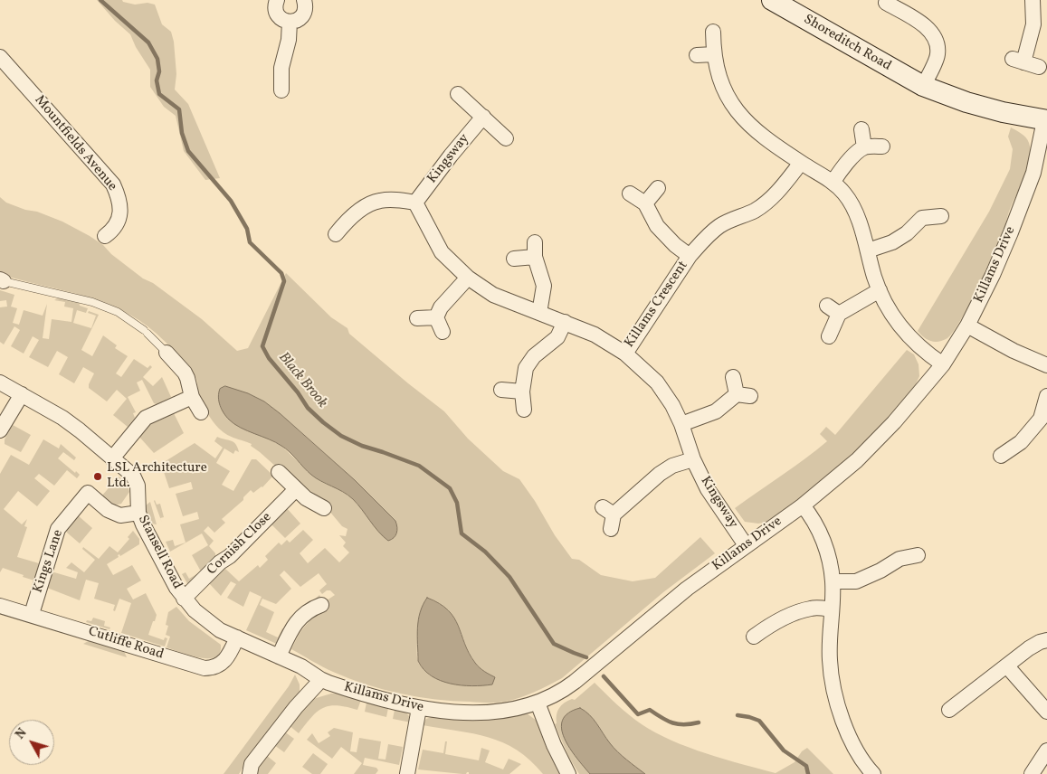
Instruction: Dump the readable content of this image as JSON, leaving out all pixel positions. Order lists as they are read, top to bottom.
{
  "streets": {
    "main road": ["Shoreditch Road"],
    "street": [
      "Mountfields Avenue",
      "Kingsway",
      "Killams Drive",
      "Killams Crescent",
      "Cornish Close",
      "Stansell Road",
      "Kings Lane",
      "Cutliffe Road"
    ]
  },
  "crossings": [
    ["Shoreditch Road", "Killams Drive"],
    ["Kingsway", "Killams Drive"],
    ["Kingsway", "Killams Crescent"],
    ["Killams Drive", "Stansell Road"],
    ["Cornish Close", "Stansell Road"],
    ["Stansell Road", "Kings Lane"],
    ["Stansell Road", "Cutliffe Road"],
    ["Kings Lane", "Cutliffe Road"]
  ],
  "water": ["Black Brook"],
  "places": ["LSL Architecture Ltd."],
  "north": "top left"
}
